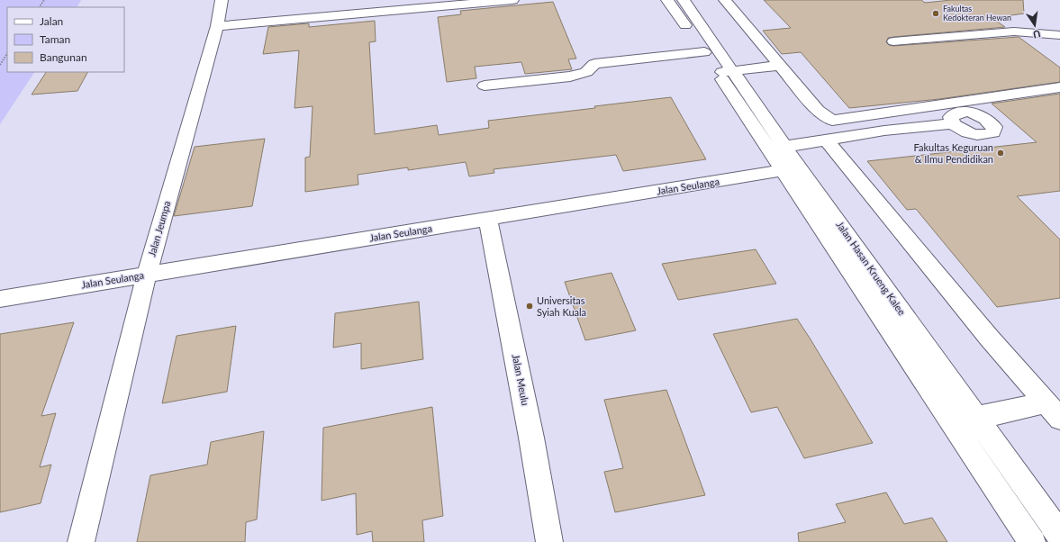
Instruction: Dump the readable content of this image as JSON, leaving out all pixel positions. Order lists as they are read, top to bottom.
{
  "streets": {
    "street": [
      "Jalan Seulanga",
      "Jalan Jeumpa",
      "Jalan Hasan Krueng Kalee",
      "Jalan Meulu"
    ]
  },
  "crossings": [
    ["Jalan Seulanga", "Jalan Jeumpa"],
    ["Jalan Seulanga", "Jalan Hasan Krueng Kalee"],
    ["Jalan Seulanga", "Jalan Meulu"]
  ],
  "places": ["Fakultas Kedokteran Hewan", "Fakultas Keguruan & Ilmu Pendidikan", "Universitas Syiah Kuala"],
  "legend": ["Jalan", "Taman", "Bangunan"],
  "north": "bottom"
}
